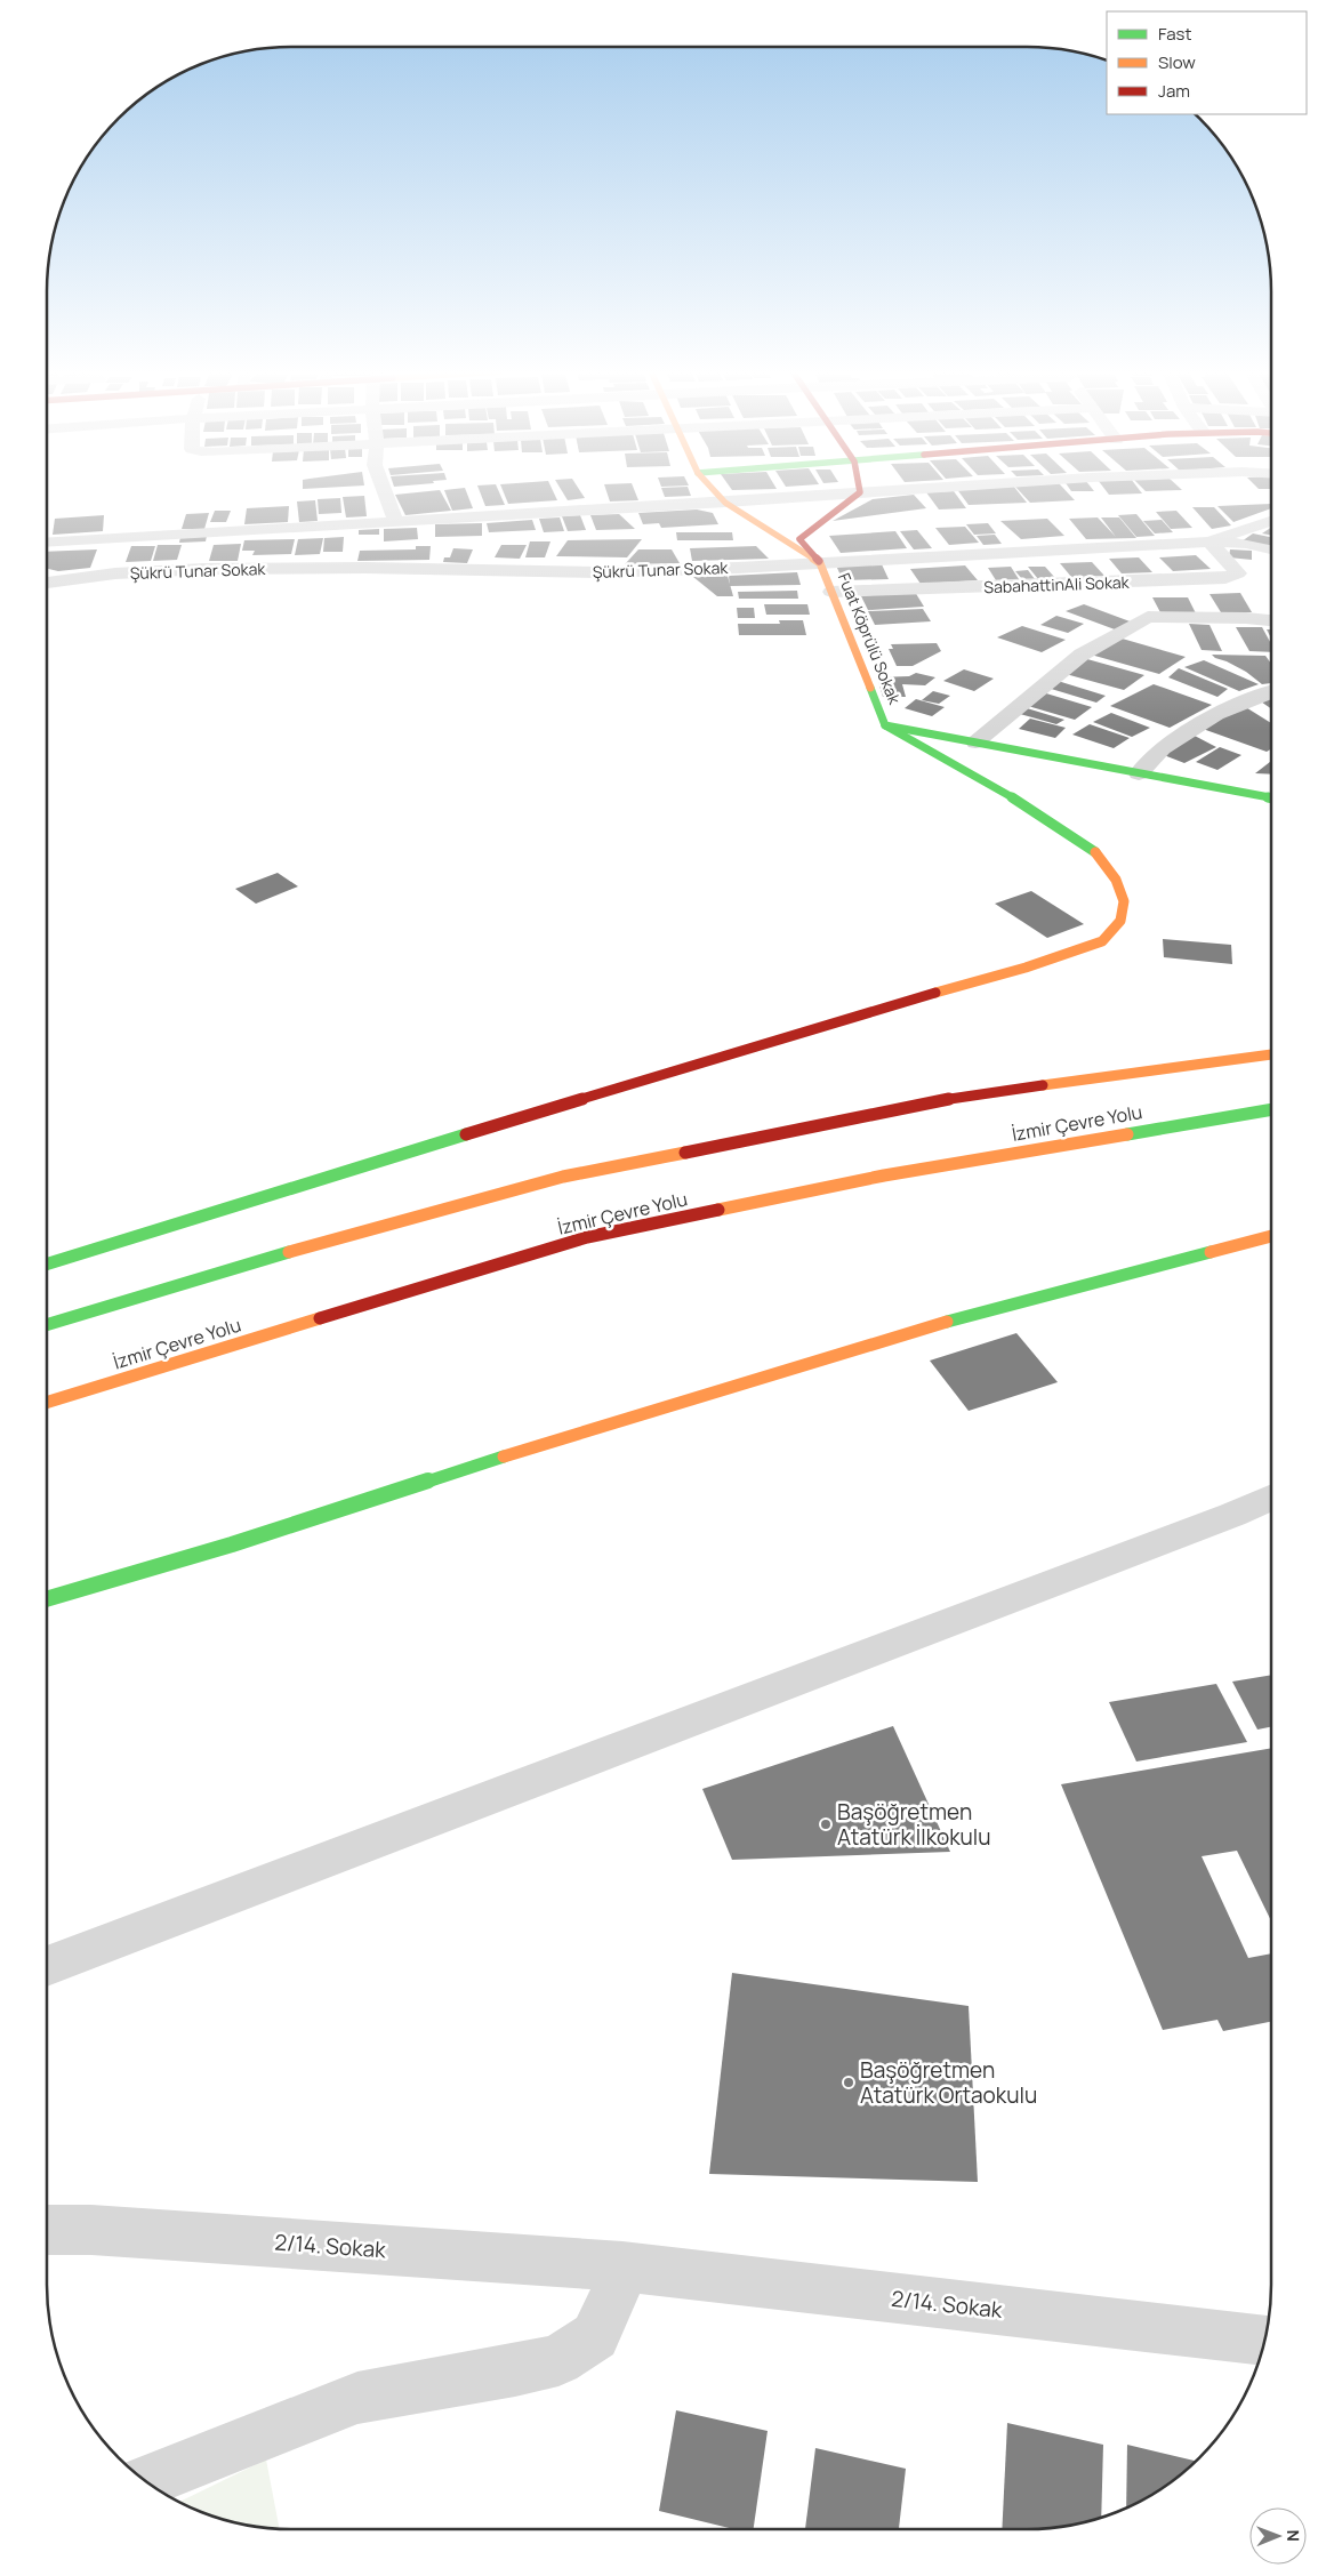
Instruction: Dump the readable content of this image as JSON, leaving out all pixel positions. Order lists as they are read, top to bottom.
{
  "streets": {
    "main road": ["Fuat Köprülü Sokak", "İzmir Çevre Yolu"],
    "street": ["Şükrü Tunar Sokak", "SabahattinAli Sokak", "2/14. Sokak"]
  },
  "crossings": [
    ["Şükrü Tunar Sokak", "SabahattinAli Sokak"],
    ["Şükrü Tunar Sokak", "Fuat Köprülü Sokak"],
    ["SabahattinAli Sokak", "Fuat Köprülü Sokak"]
  ],
  "places": ["Başöğretmen Atatürk İlkokulu", "Başöğretmen Atatürk Ortaokulu"],
  "legend": ["Fast", "Slow", "Jam"],
  "north": "right"
}
